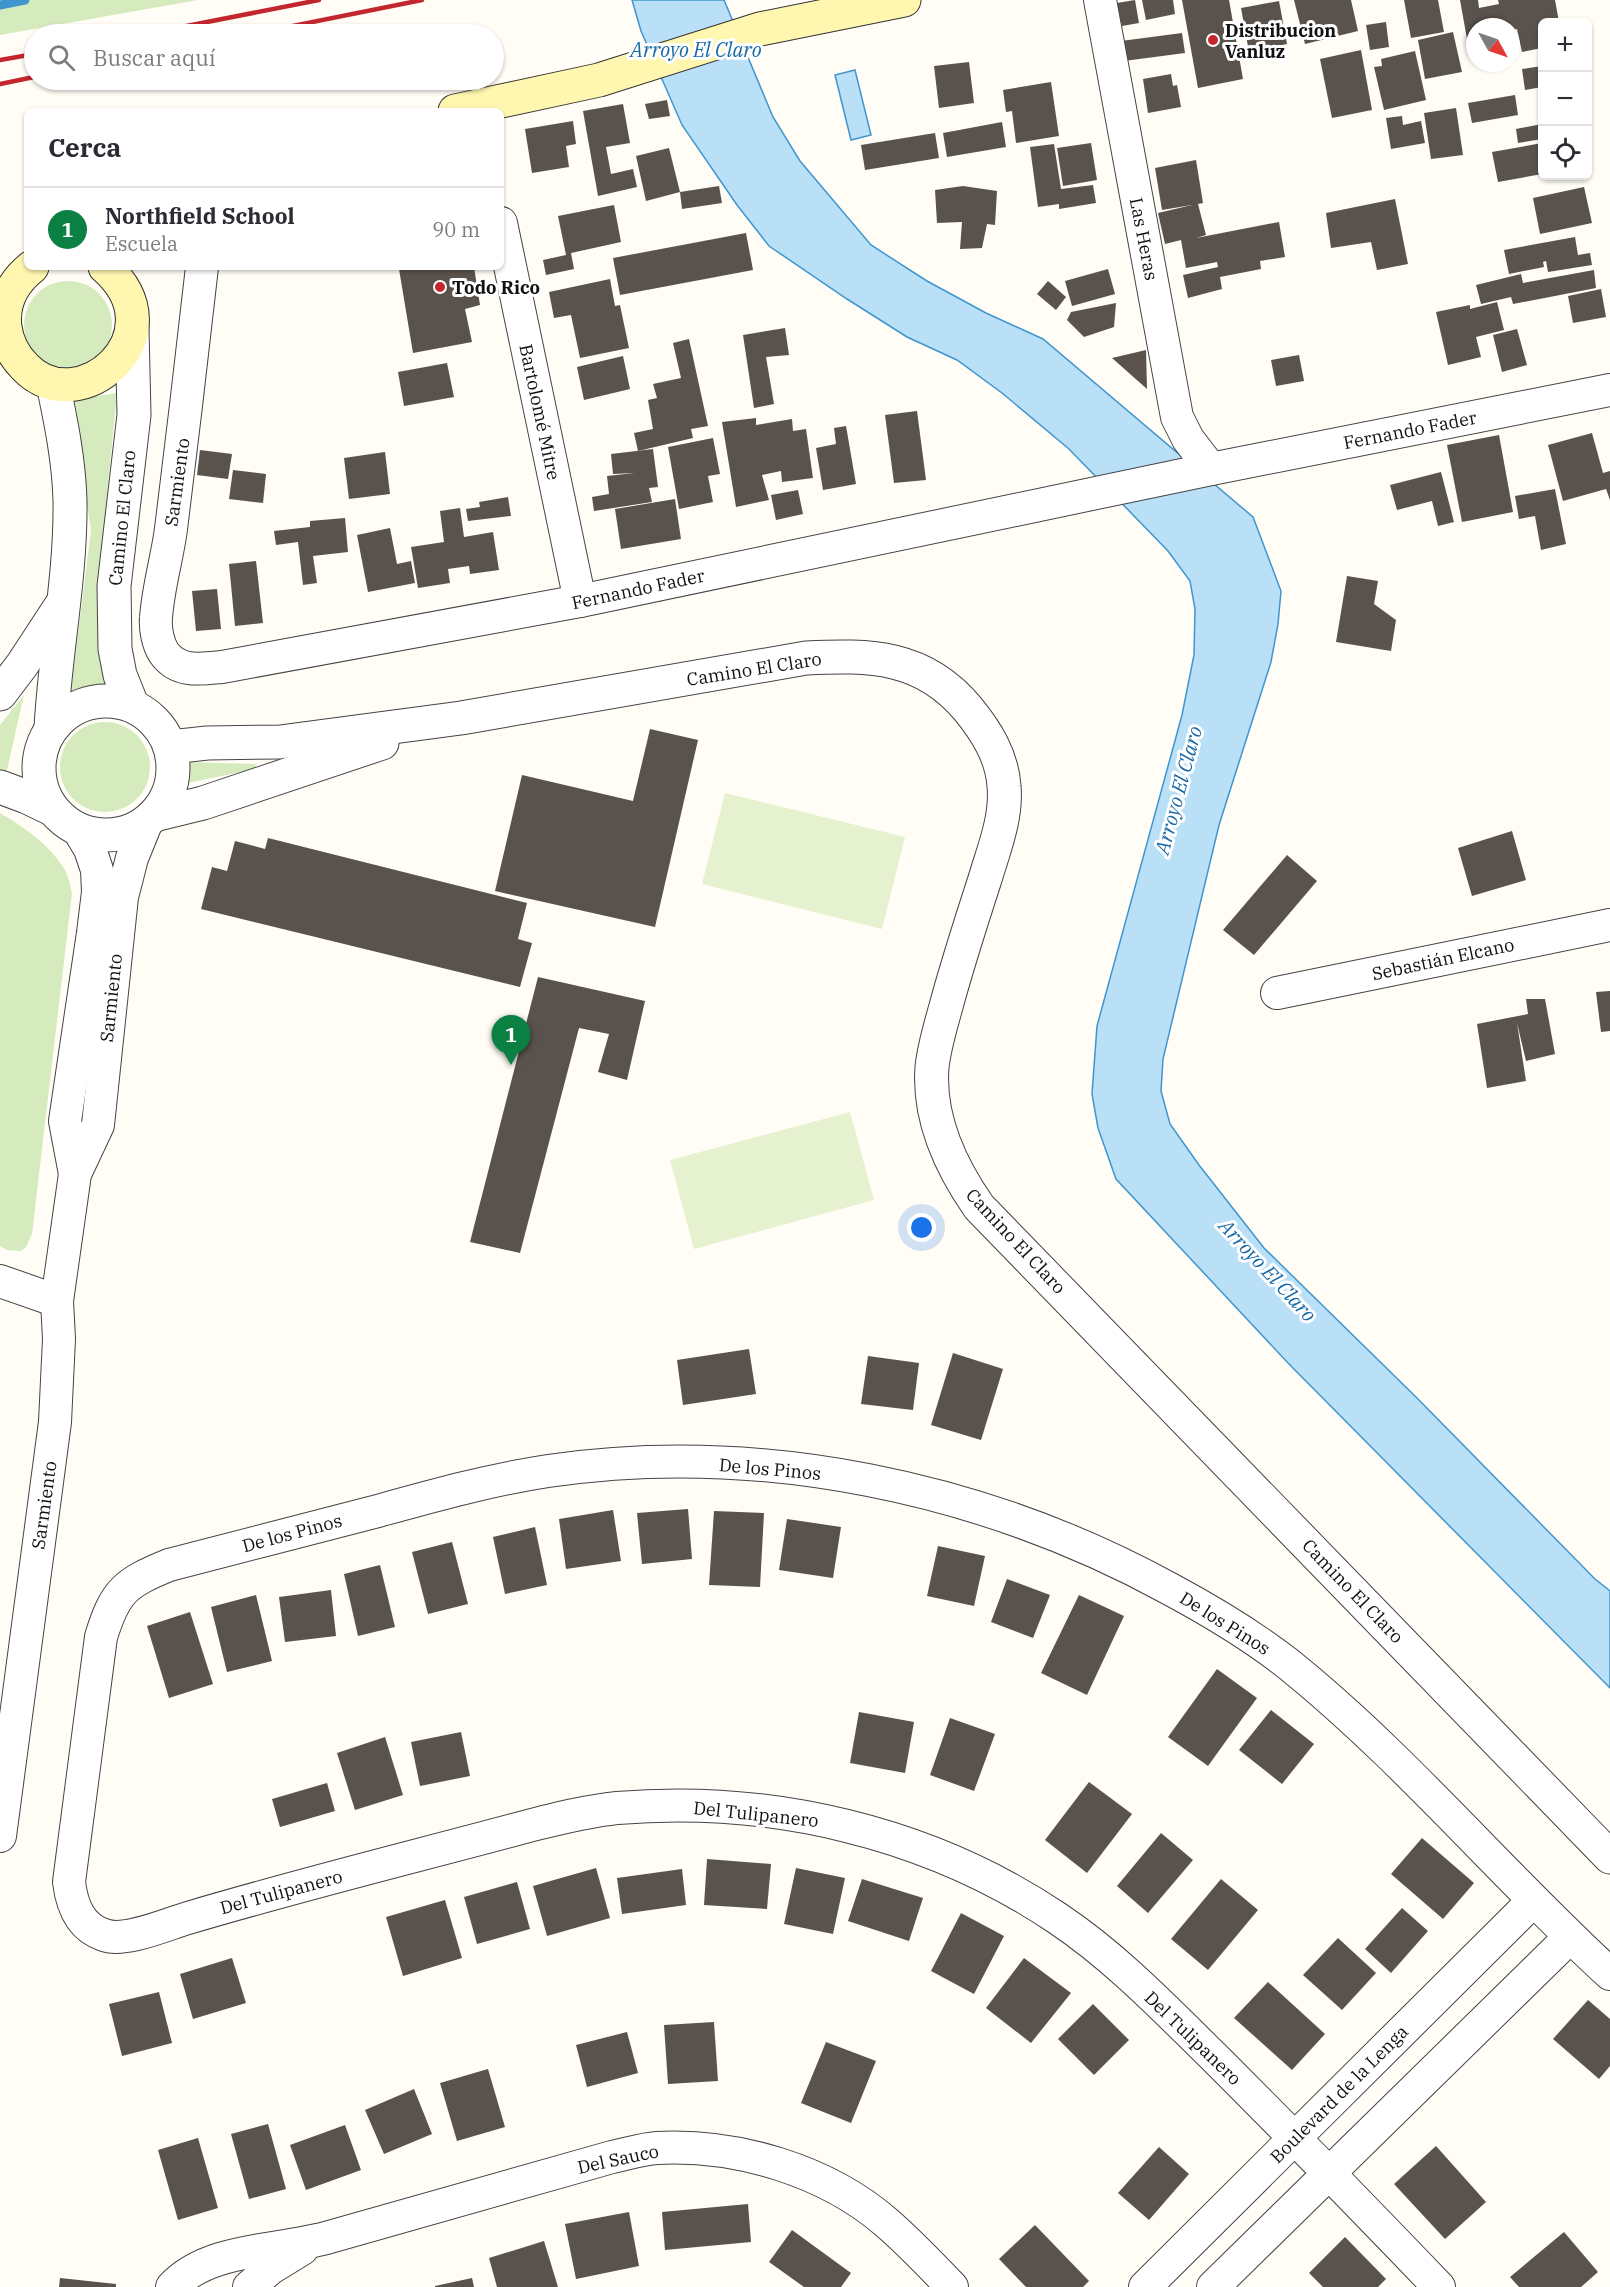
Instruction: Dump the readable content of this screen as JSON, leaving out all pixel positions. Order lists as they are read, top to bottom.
{
  "streets": {
    "street": [
      "Las Heras",
      "Bartolomé Mitre",
      "Fernando Fader",
      "Sarmiento",
      "Camino El Claro",
      "Sebastián Elcano",
      "De los Pinos",
      "Del Tulipanero",
      "Boulevard de la Lenga",
      "Del Sauco"
    ]
  },
  "crossings": [
    ["Las Heras", "Fernando Fader"],
    ["Bartolomé Mitre", "Fernando Fader"],
    ["Fernando Fader", "Sarmiento"],
    ["Sarmiento", "Camino El Claro"],
    ["De los Pinos", "Del Tulipanero"],
    ["De los Pinos", "Boulevard de la Lenga"],
    ["Del Tulipanero", "Boulevard de la Lenga"]
  ],
  "water": ["Arroyo El Claro"],
  "places": ["Distribucion Vanluz", "Todo Rico"],
  "north": "bottom right",
  "page": {
    "map_buttons": ["+", "−"],
    "search": "Buscar aquí",
    "heading": "Cerca",
    "list": [
      {
        "mark": "1",
        "name": "Northfield School",
        "note": "Escuela",
        "value": "90 m"
      }
    ],
    "pins": "1"
  }
}
